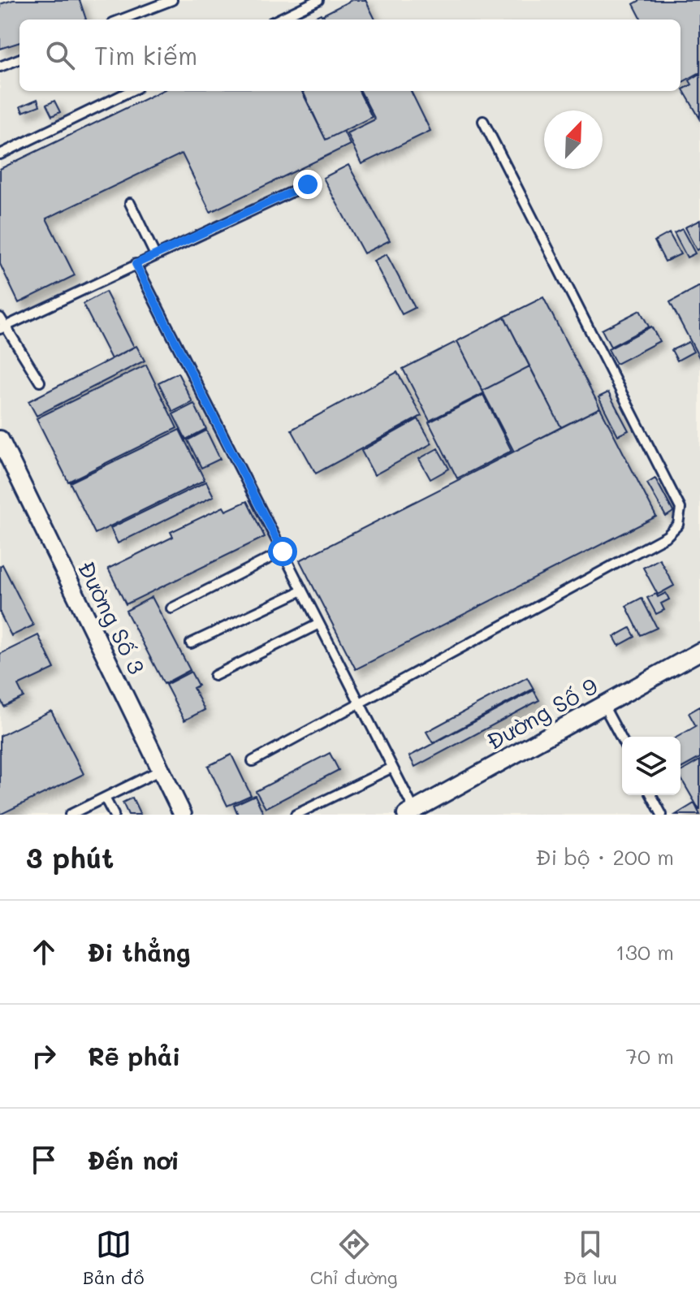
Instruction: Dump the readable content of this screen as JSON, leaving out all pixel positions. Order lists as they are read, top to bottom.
{
  "streets": {
    "street": ["Đường Số 3", "Đường Số 9"]
  },
  "north": "top right",
  "page": {
    "search": "Tìm kiếm",
    "heading": ["3 phút", "Đi bộ · 200 m"],
    "list": [
      ["Đi thẳng", "130 m"],
      ["Rẽ phải", "70 m"],
      "Đến nơi"
    ],
    "nav": ["Bản đồ", "Chỉ đường", "Đã lưu"]
  }
}
